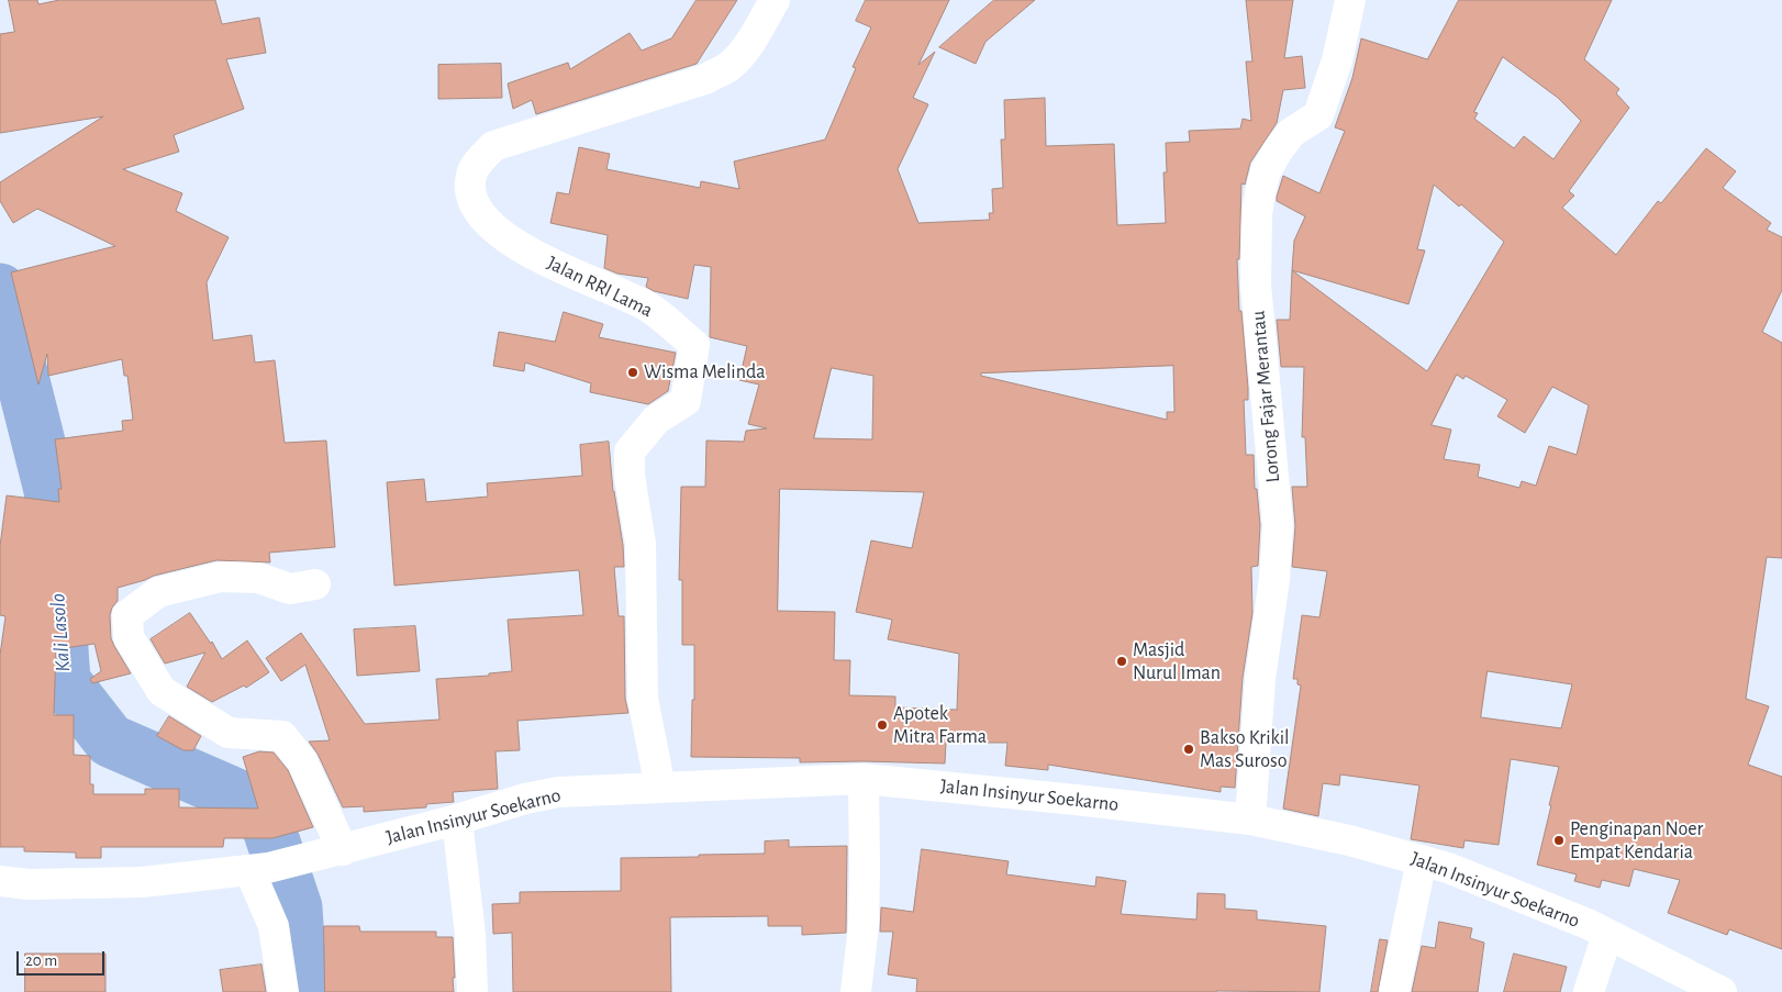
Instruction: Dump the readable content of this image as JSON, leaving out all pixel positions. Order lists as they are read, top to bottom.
{
  "streets": {
    "main road": ["Jalan RRI Lama", "Lorong Fajar Merantau", "Jalan Insinyur Soekarno"]
  },
  "crossings": [
    ["Jalan RRI Lama", "Jalan Insinyur Soekarno"],
    ["Lorong Fajar Merantau", "Jalan Insinyur Soekarno"]
  ],
  "water": ["Kali Lasolo"],
  "places": [
    "Wisma Melinda",
    "Masjid Nurul Iman",
    "Apotek Mitra Farma",
    "Bakso Krikil Mas Suroso",
    "Penginapan Noer Empat Kendaria"
  ],
  "scale_bar": "20 m"
}
